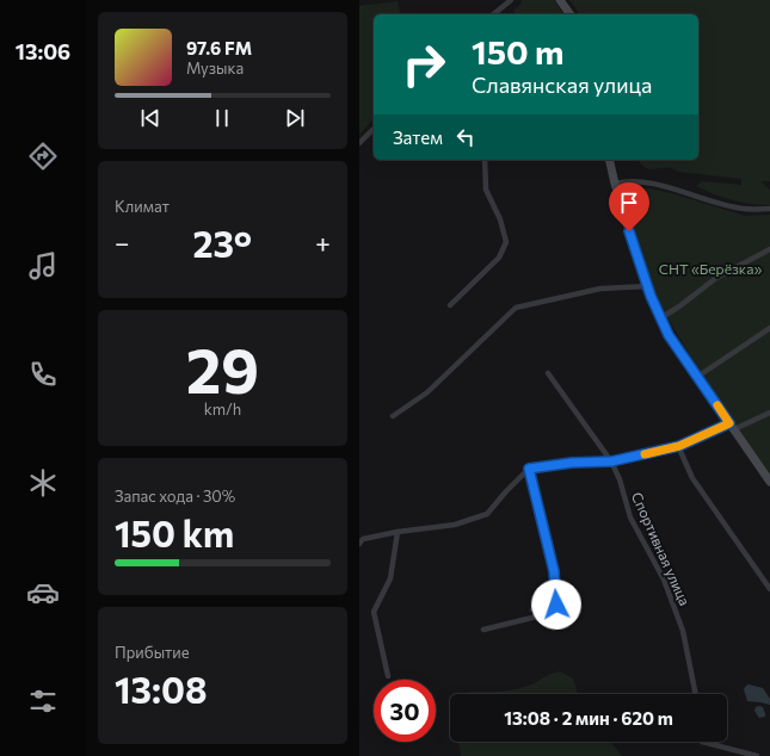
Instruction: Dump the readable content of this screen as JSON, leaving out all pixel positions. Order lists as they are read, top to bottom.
{
  "streets": {
    "street": ["Спортивная улица"]
  },
  "parks": ["СНТ «Берёзка»"],
  "page": {
    "tabs": "13:06",
    "turn": ["150 m", "Славянская улица"],
    "song": ["97.6 FM", "Музыка"],
    "then": "Затем",
    "tile": [
      "Климат",
      ["29", "km/h"],
      ["Запас хода · 30%", "150 km"],
      ["Прибытие", "13:08"]
    ],
    "heat": ["−", "23°", "+"],
    "limit": "30",
    "trip": "13:08 · 2 мин · 620 m"
  }
}
